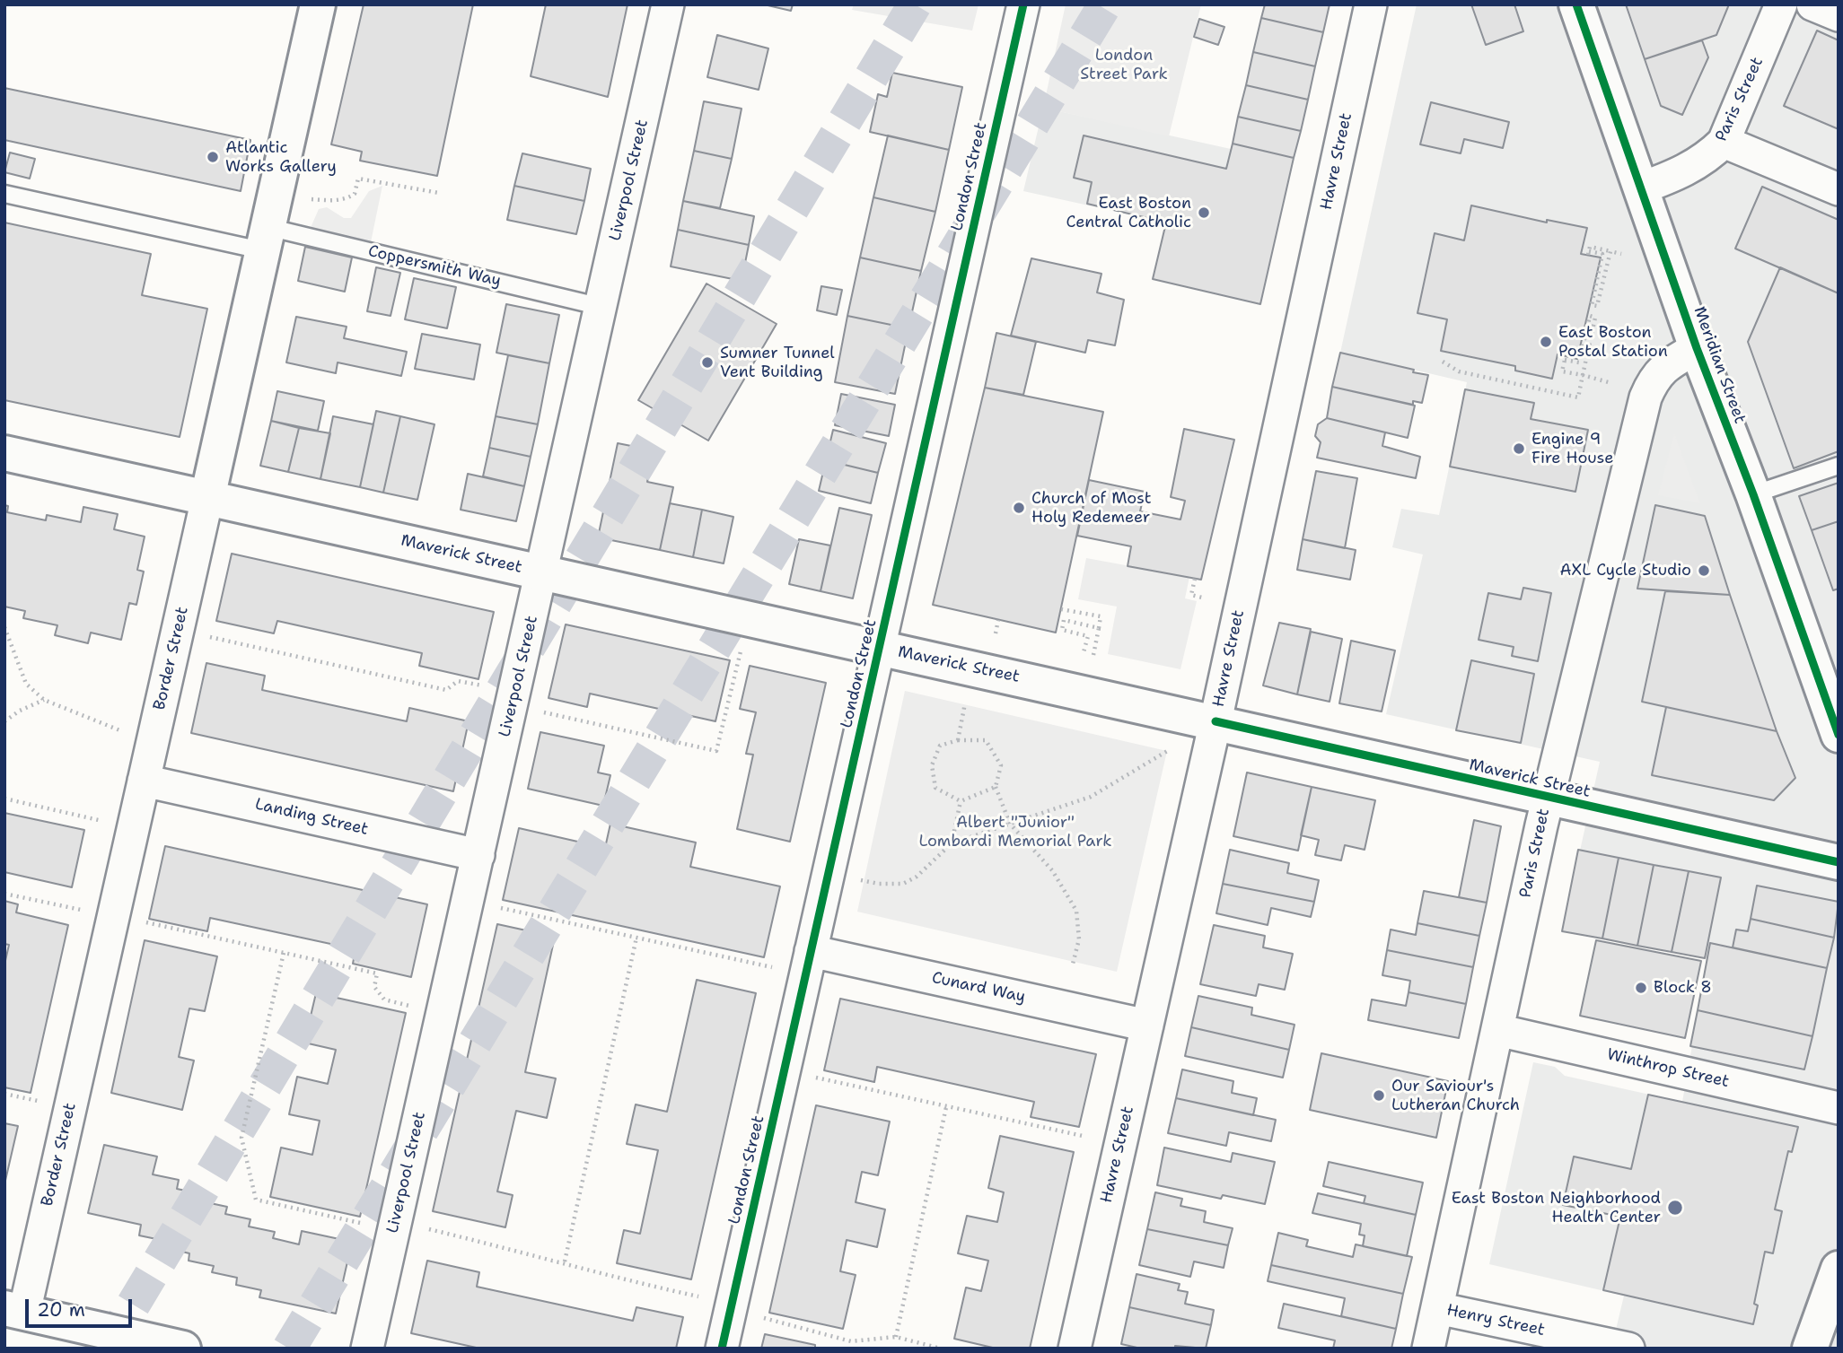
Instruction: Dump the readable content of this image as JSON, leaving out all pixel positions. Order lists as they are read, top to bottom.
{
  "streets": {
    "main road": ["Meridian Street", "Maverick Street", "Border Street"],
    "street": [
      "Paris Street",
      "Havre Street",
      "London Street",
      "Liverpool Street",
      "Landing Street",
      "Cunard Way",
      "Winthrop Street",
      "Henry Street"
    ],
    "lane": ["Coppersmith Way"]
  },
  "crossings": [
    ["Paris Street", "Meridian Street"],
    ["Paris Street", "Maverick Street"],
    ["Paris Street", "Winthrop Street"],
    ["Paris Street", "Henry Street"],
    ["Havre Street", "Maverick Street"],
    ["Havre Street", "Cunard Way"],
    ["London Street", "Maverick Street"],
    ["London Street", "Cunard Way"],
    ["Liverpool Street", "Coppersmith Way"],
    ["Liverpool Street", "Maverick Street"],
    ["Liverpool Street", "Landing Street"],
    ["Coppersmith Way", "Border Street"],
    ["Maverick Street", "Border Street"],
    ["Border Street", "Landing Street"]
  ],
  "parks": ["London Street Park", "Albert \"Junior\" Lombardi Memorial Park"],
  "places": [
    "Atlantic Works Gallery",
    "East Boston Central Catholic",
    "East Boston Postal Station",
    "Sumner Tunnel Vent Building",
    "Engine 9 Fire House",
    "Church of Most Holy Redemeer",
    "AXL Cycle Studio",
    "Block 8",
    "Our Saviour's Lutheran Church",
    "East Boston Neighborhood Health Center"
  ],
  "scale_bar": "20 m"
}
